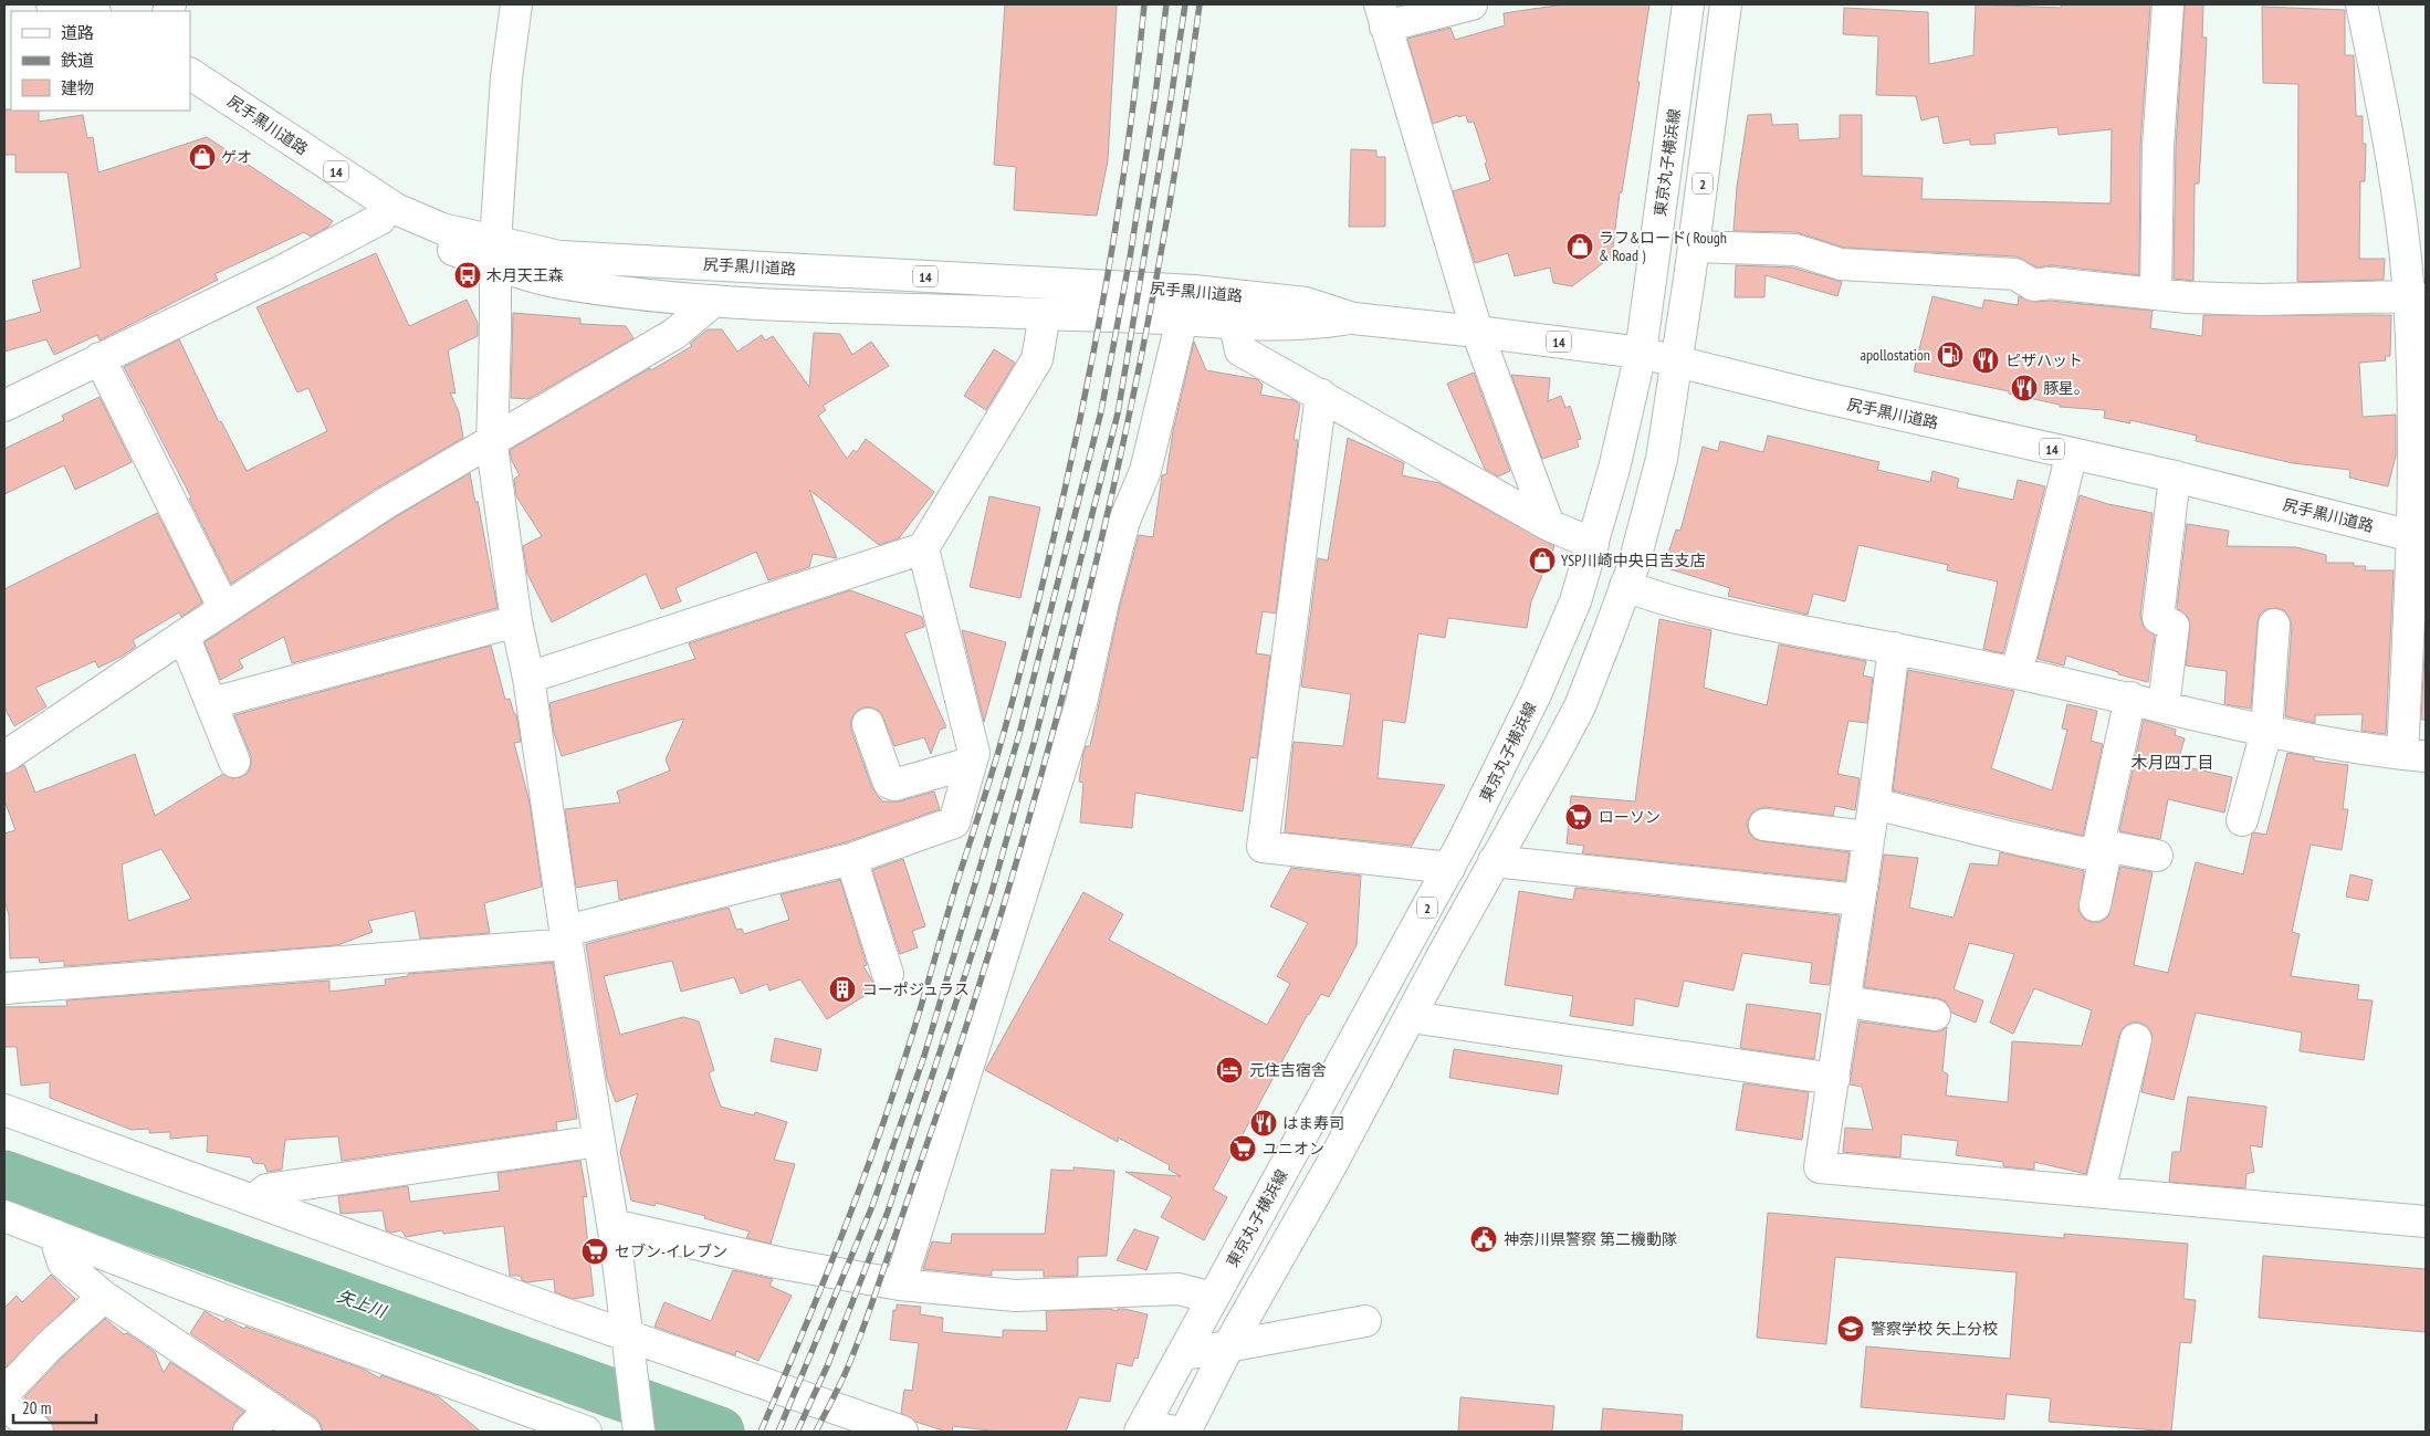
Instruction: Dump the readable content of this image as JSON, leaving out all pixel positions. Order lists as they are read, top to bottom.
{
  "streets": {
    "street": [
      "尻手黒川道路",
      "東京丸子横浜線",
      "14",
      "2"
    ]
  },
  "crossings": [
    ["尻手黒川道路", "東京丸子横浜線"],
    ["尻手黒川道路", "2"]
  ],
  "districts": ["木月四丁目"],
  "water": ["矢上川"],
  "places": {
    "shop": ["ゲオ", "ラフ&ロード( Rough & Road )", "YSP川崎中央日吉支店"],
    "bus stop": ["木月天王森"],
    "fuel station": ["apollostation"],
    "restaurant": ["ピザハット", "豚星。", "はま寿司"],
    "supermarket": ["ローソン", "ユニオン", "セブン-イレブン"],
    "building": ["コーポジュラス"],
    "hotel": ["元住吉宿舎"],
    "public building": ["神奈川県警察 第二機動隊"],
    "school or university": ["警察学校 矢上分校"]
  },
  "legend": ["道路", "鉄道", "建物"],
  "scale_bar": "20 m"
}
